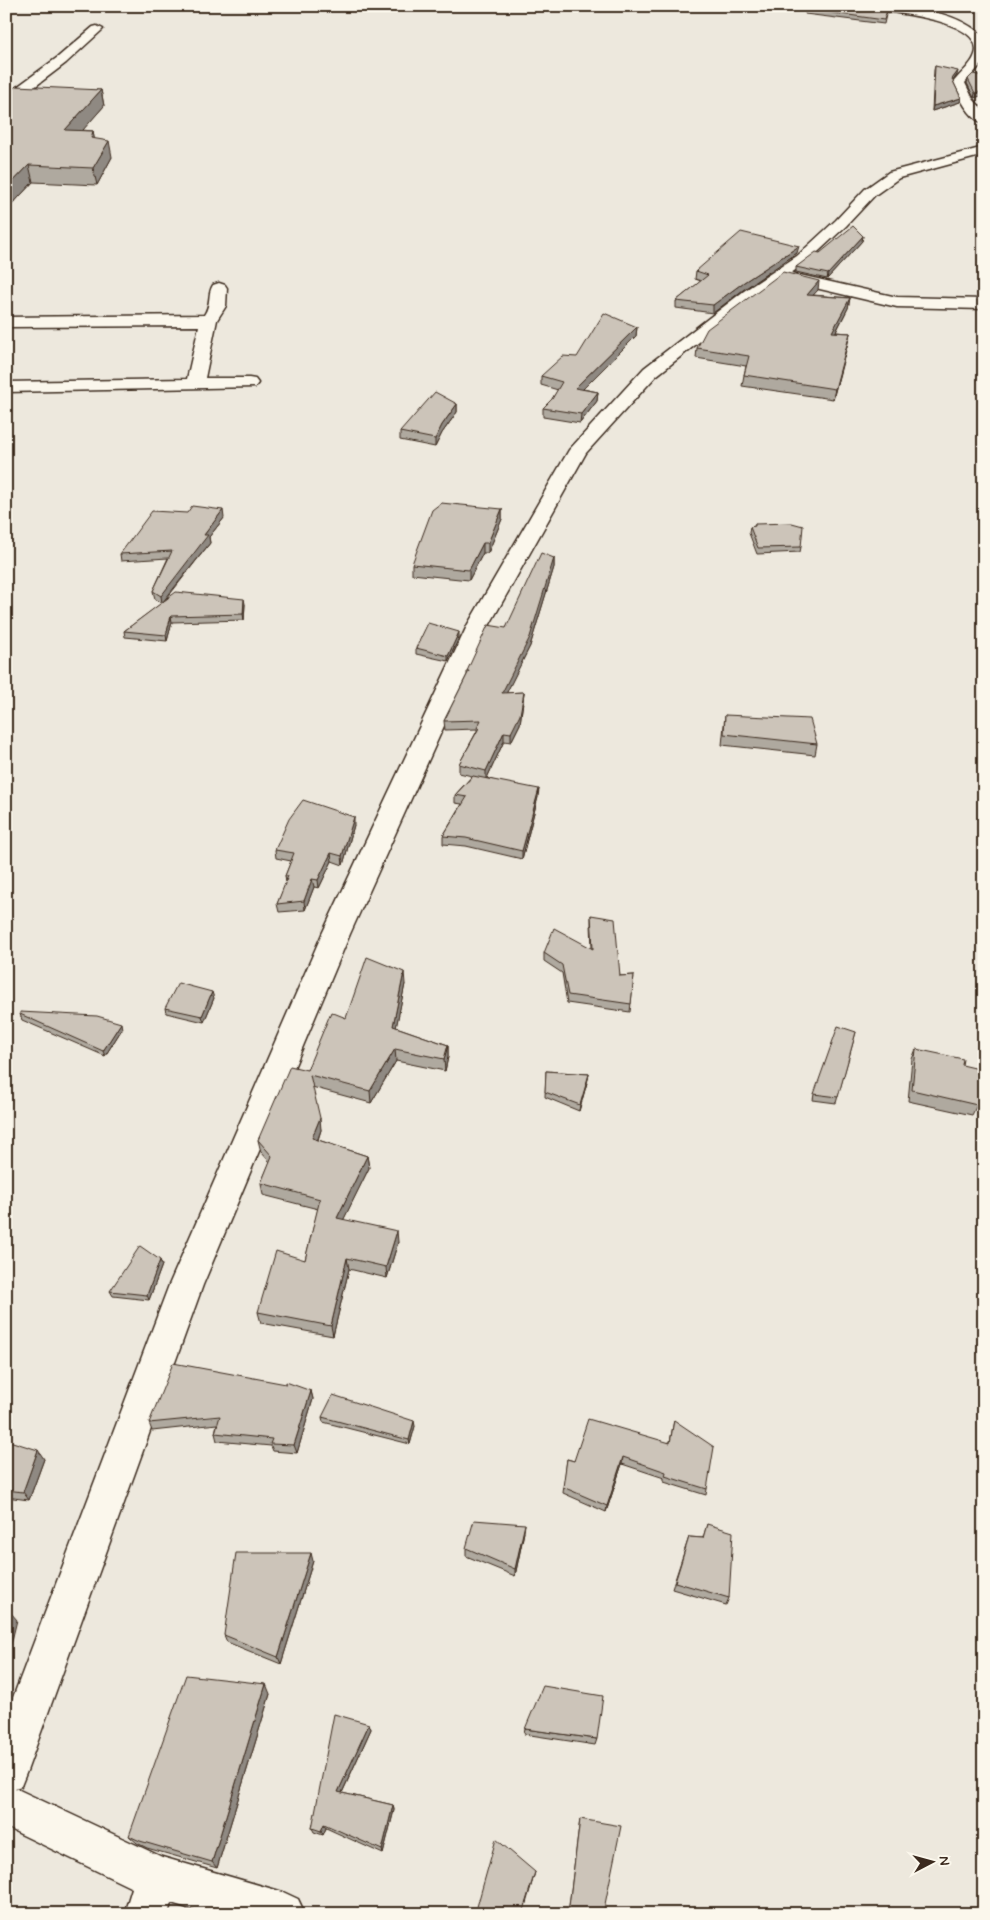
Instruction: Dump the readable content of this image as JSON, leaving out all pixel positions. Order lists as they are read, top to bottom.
{
  "north": "right"
}
